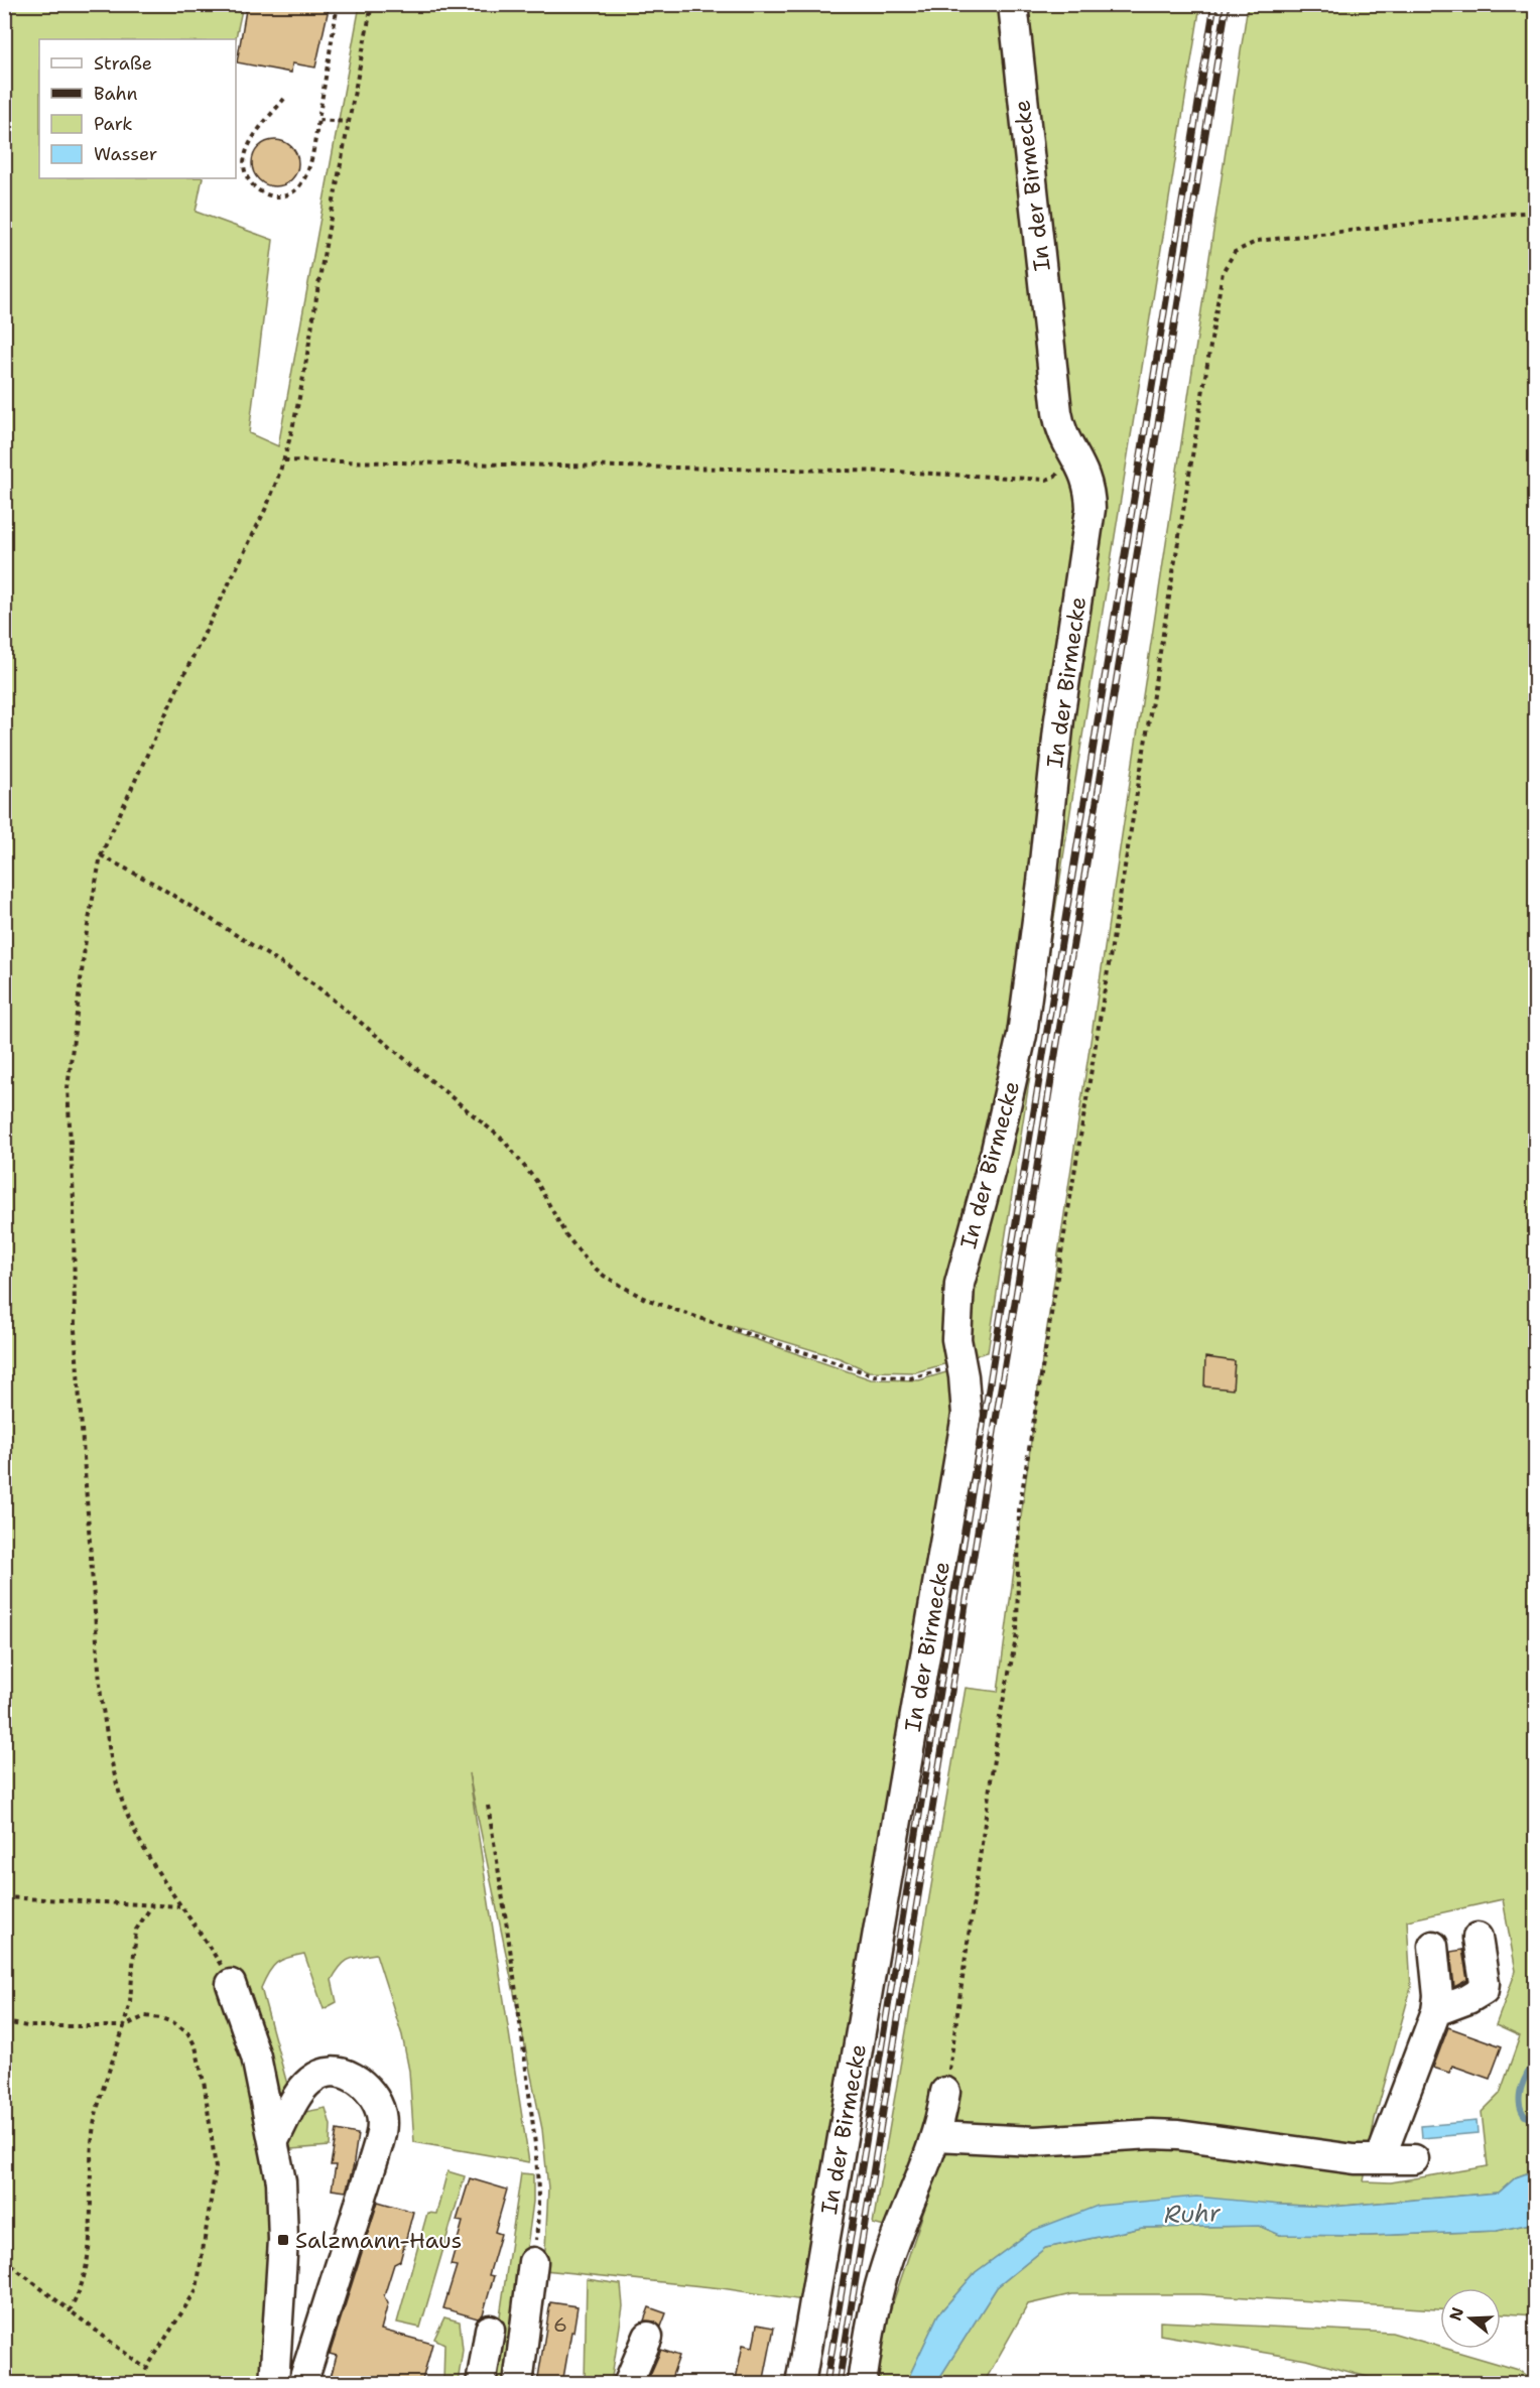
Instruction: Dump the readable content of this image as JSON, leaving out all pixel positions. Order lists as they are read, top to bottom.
{
  "streets": {
    "street": ["In der Birmecke"]
  },
  "water": ["Ruhr"],
  "places": {
    "transit": ["Salzmann-Haus"]
  },
  "house_numbers": ["6"],
  "legend": [
    "Straße",
    "Bahn",
    "Park",
    "Wasser"
  ],
  "north": "left"
}
